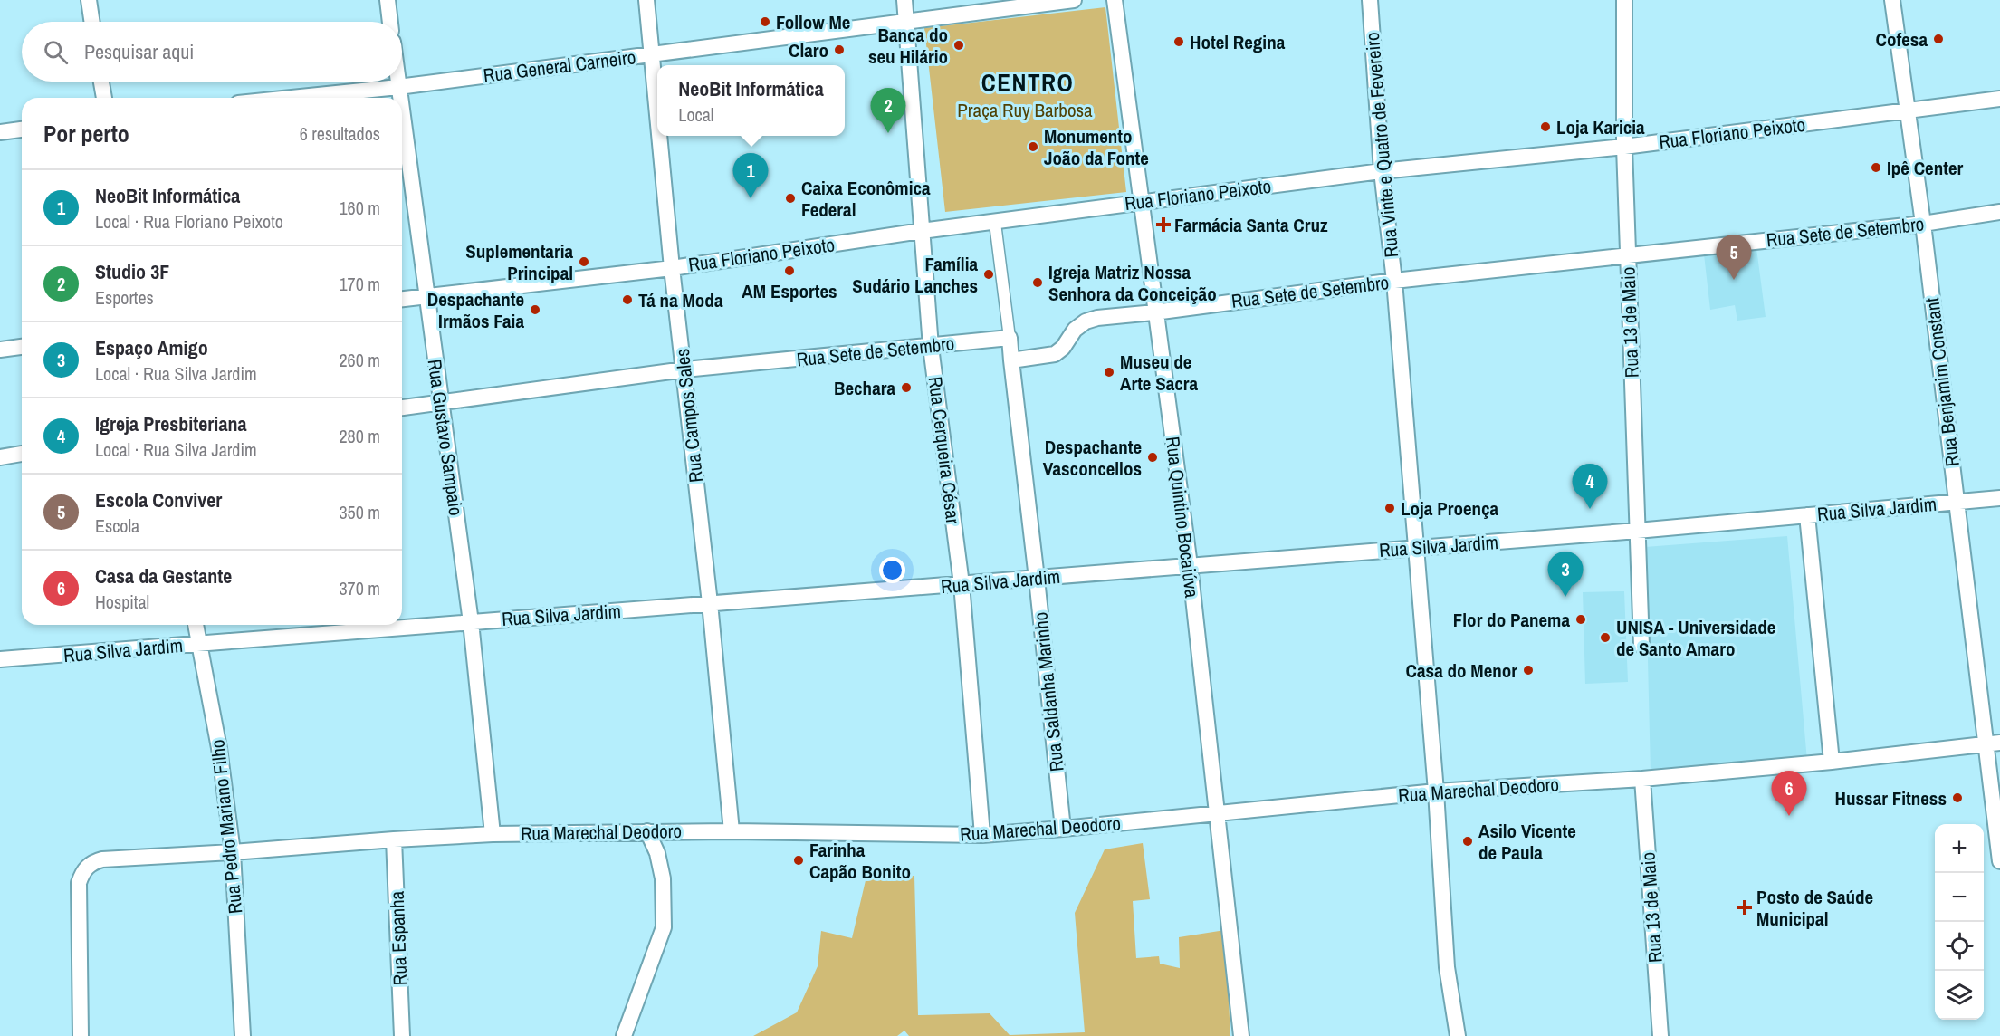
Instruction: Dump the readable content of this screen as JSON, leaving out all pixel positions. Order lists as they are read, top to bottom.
{
  "streets": {
    "street": [
      "Rua General Carneiro",
      "Rua Floriano Peixoto",
      "Rua Vinte e Quatro de Fevereiro",
      "Rua Sete de Setembro",
      "Rua 13 de Maio",
      "Rua Benjamim Constant",
      "Rua Campos Sales",
      "Rua Gustavo Sampaio",
      "Rua Cerqueira César",
      "Rua Silva Jardim",
      "Rua Quintino Bocaiúva",
      "Rua Saldanha Marinho",
      "Rua Marechal Deodoro",
      "Rua Pedro Mariano Filho",
      "Rua Espanha"
    ]
  },
  "crossings": [
    ["Rua General Carneiro", "Rua Campos Sales"],
    ["Rua General Carneiro", "Rua Gustavo Sampaio"],
    ["Rua General Carneiro", "Rua Cerqueira César"],
    ["Rua Floriano Peixoto", "Rua Vinte e Quatro de Fevereiro"],
    ["Rua Floriano Peixoto", "Rua 13 de Maio"],
    ["Rua Floriano Peixoto", "Rua Benjamim Constant"],
    ["Rua Floriano Peixoto", "Rua Campos Sales"],
    ["Rua Floriano Peixoto", "Rua Gustavo Sampaio"],
    ["Rua Floriano Peixoto", "Rua Cerqueira César"],
    ["Rua Floriano Peixoto", "Rua Quintino Bocaiúva"],
    ["Rua Vinte e Quatro de Fevereiro", "Rua Sete de Setembro"],
    ["Rua Vinte e Quatro de Fevereiro", "Rua Silva Jardim"],
    ["Rua Vinte e Quatro de Fevereiro", "Rua Marechal Deodoro"],
    ["Rua Sete de Setembro", "Rua 13 de Maio"],
    ["Rua Sete de Setembro", "Rua Benjamim Constant"],
    ["Rua Sete de Setembro", "Rua Campos Sales"],
    ["Rua Sete de Setembro", "Rua Gustavo Sampaio"],
    ["Rua Sete de Setembro", "Rua Cerqueira César"],
    ["Rua Sete de Setembro", "Rua Quintino Bocaiúva"],
    ["Rua Sete de Setembro", "Rua Saldanha Marinho"],
    ["Rua 13 de Maio", "Rua Silva Jardim"],
    ["Rua 13 de Maio", "Rua Marechal Deodoro"],
    ["Rua Benjamim Constant", "Rua Silva Jardim"],
    ["Rua Benjamim Constant", "Rua Marechal Deodoro"],
    ["Rua Campos Sales", "Rua Silva Jardim"],
    ["Rua Campos Sales", "Rua Marechal Deodoro"],
    ["Rua Gustavo Sampaio", "Rua Silva Jardim"],
    ["Rua Gustavo Sampaio", "Rua Marechal Deodoro"],
    ["Rua Cerqueira César", "Rua Silva Jardim"],
    ["Rua Cerqueira César", "Rua Marechal Deodoro"],
    ["Rua Silva Jardim", "Rua Quintino Bocaiúva"],
    ["Rua Silva Jardim", "Rua Saldanha Marinho"],
    ["Rua Silva Jardim", "Rua Pedro Mariano Filho"],
    ["Rua Quintino Bocaiúva", "Rua Marechal Deodoro"],
    ["Rua Saldanha Marinho", "Rua Marechal Deodoro"],
    ["Rua Marechal Deodoro", "Rua Pedro Mariano Filho"],
    ["Rua Marechal Deodoro", "Rua Espanha"]
  ],
  "districts": ["CENTRO"],
  "parks": ["Praça Ruy Barbosa"],
  "places": {
    "other": [
      "Follow Me",
      "Cofesa",
      "Hotel Regina",
      "Banca do seu Hilário",
      "Claro",
      "Loja Karicia",
      "Monumento João da Fonte",
      "Ipê Center",
      "Caixa Econômica Federal",
      "Suplementaria Principal",
      "AM Esportes",
      "Família Sudário Lanches",
      "Igreja Matriz Nossa Senhora da Conceição",
      "Tá na Moda",
      "Despachante Irmãos Faia",
      "Museu de Arte Sacra",
      "Bechara",
      "Despachante Vasconcellos",
      "Loja Proença",
      "Flor do Panema",
      "UNISA - Universidade de Santo Amaro",
      "Casa do Menor",
      "Hussar Fitness",
      "Asilo Vicente de Paula",
      "Farinha Capão Bonito"
    ],
    "health": ["Farmácia Santa Cruz", "Posto de Saúde Municipal"]
  },
  "page": {
    "search": "Pesquisar aqui",
    "popup": ["NeoBit Informática", "Local"],
    "pins": [
      "2",
      "1",
      "5",
      "4",
      "3",
      "6"
    ],
    "heading": ["Por perto", "6 resultados"],
    "list": [
      {
        "mark": "1",
        "name": "NeoBit Informática",
        "note": "Local · Rua Floriano Peixoto",
        "value": "160 m"
      },
      {
        "mark": "2",
        "name": "Studio 3F",
        "note": "Esportes",
        "value": "170 m"
      },
      {
        "mark": "3",
        "name": "Espaço Amigo",
        "note": "Local · Rua Silva Jardim",
        "value": "260 m"
      },
      {
        "mark": "4",
        "name": "Igreja Presbiteriana",
        "note": "Local · Rua Silva Jardim",
        "value": "280 m"
      },
      {
        "mark": "5",
        "name": "Escola Conviver",
        "note": "Escola",
        "value": "350 m"
      },
      {
        "mark": "6",
        "name": "Casa da Gestante",
        "note": "Hospital",
        "value": "370 m"
      }
    ],
    "map_buttons": ["+", "−"]
  }
}
